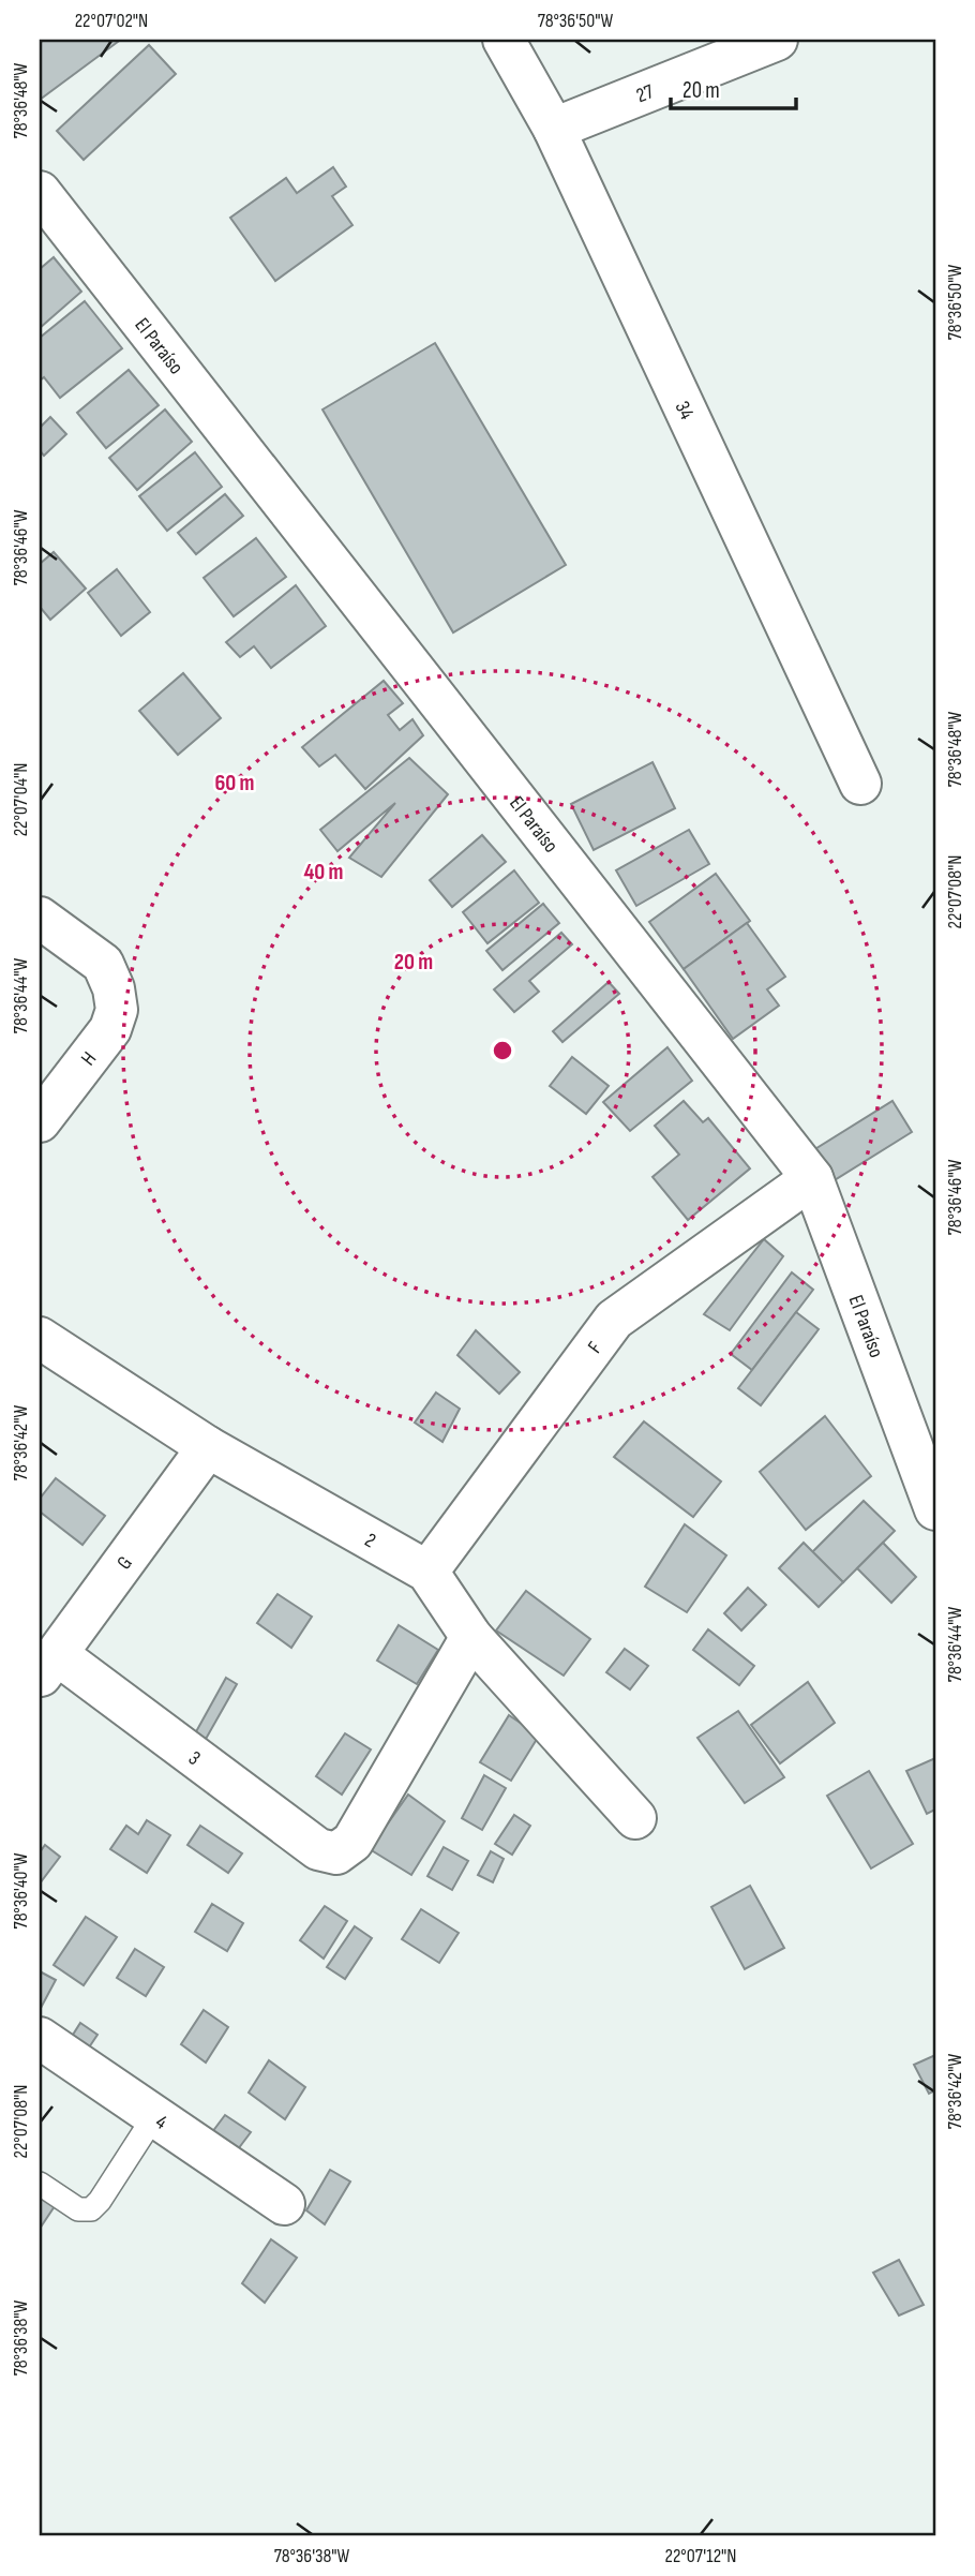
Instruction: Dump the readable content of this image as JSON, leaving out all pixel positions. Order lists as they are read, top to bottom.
{
  "streets": {
    "street": [
      "27",
      "El Paraíso",
      "34",
      "H",
      "F",
      "2",
      "G",
      "3",
      "4"
    ]
  },
  "crossings": [
    ["27", "34"],
    ["El Paraíso", "F"],
    ["F", "2"],
    ["2", "G"],
    ["2", "3"],
    ["G", "3"]
  ],
  "scale_bar": "20 m",
  "coordinates": [
    "22°07'02\"N",
    "78°36'50\"W",
    "78°36'48\"W",
    "78°36'46\"W",
    "22°07'04\"N",
    "22°07'08\"N",
    "78°36'44\"W",
    "78°36'42\"W",
    "78°36'40\"W",
    "78°36'38\"W",
    "22°07'12\"N"
  ],
  "rings": ["60 m", "40 m", "20 m"]
}
